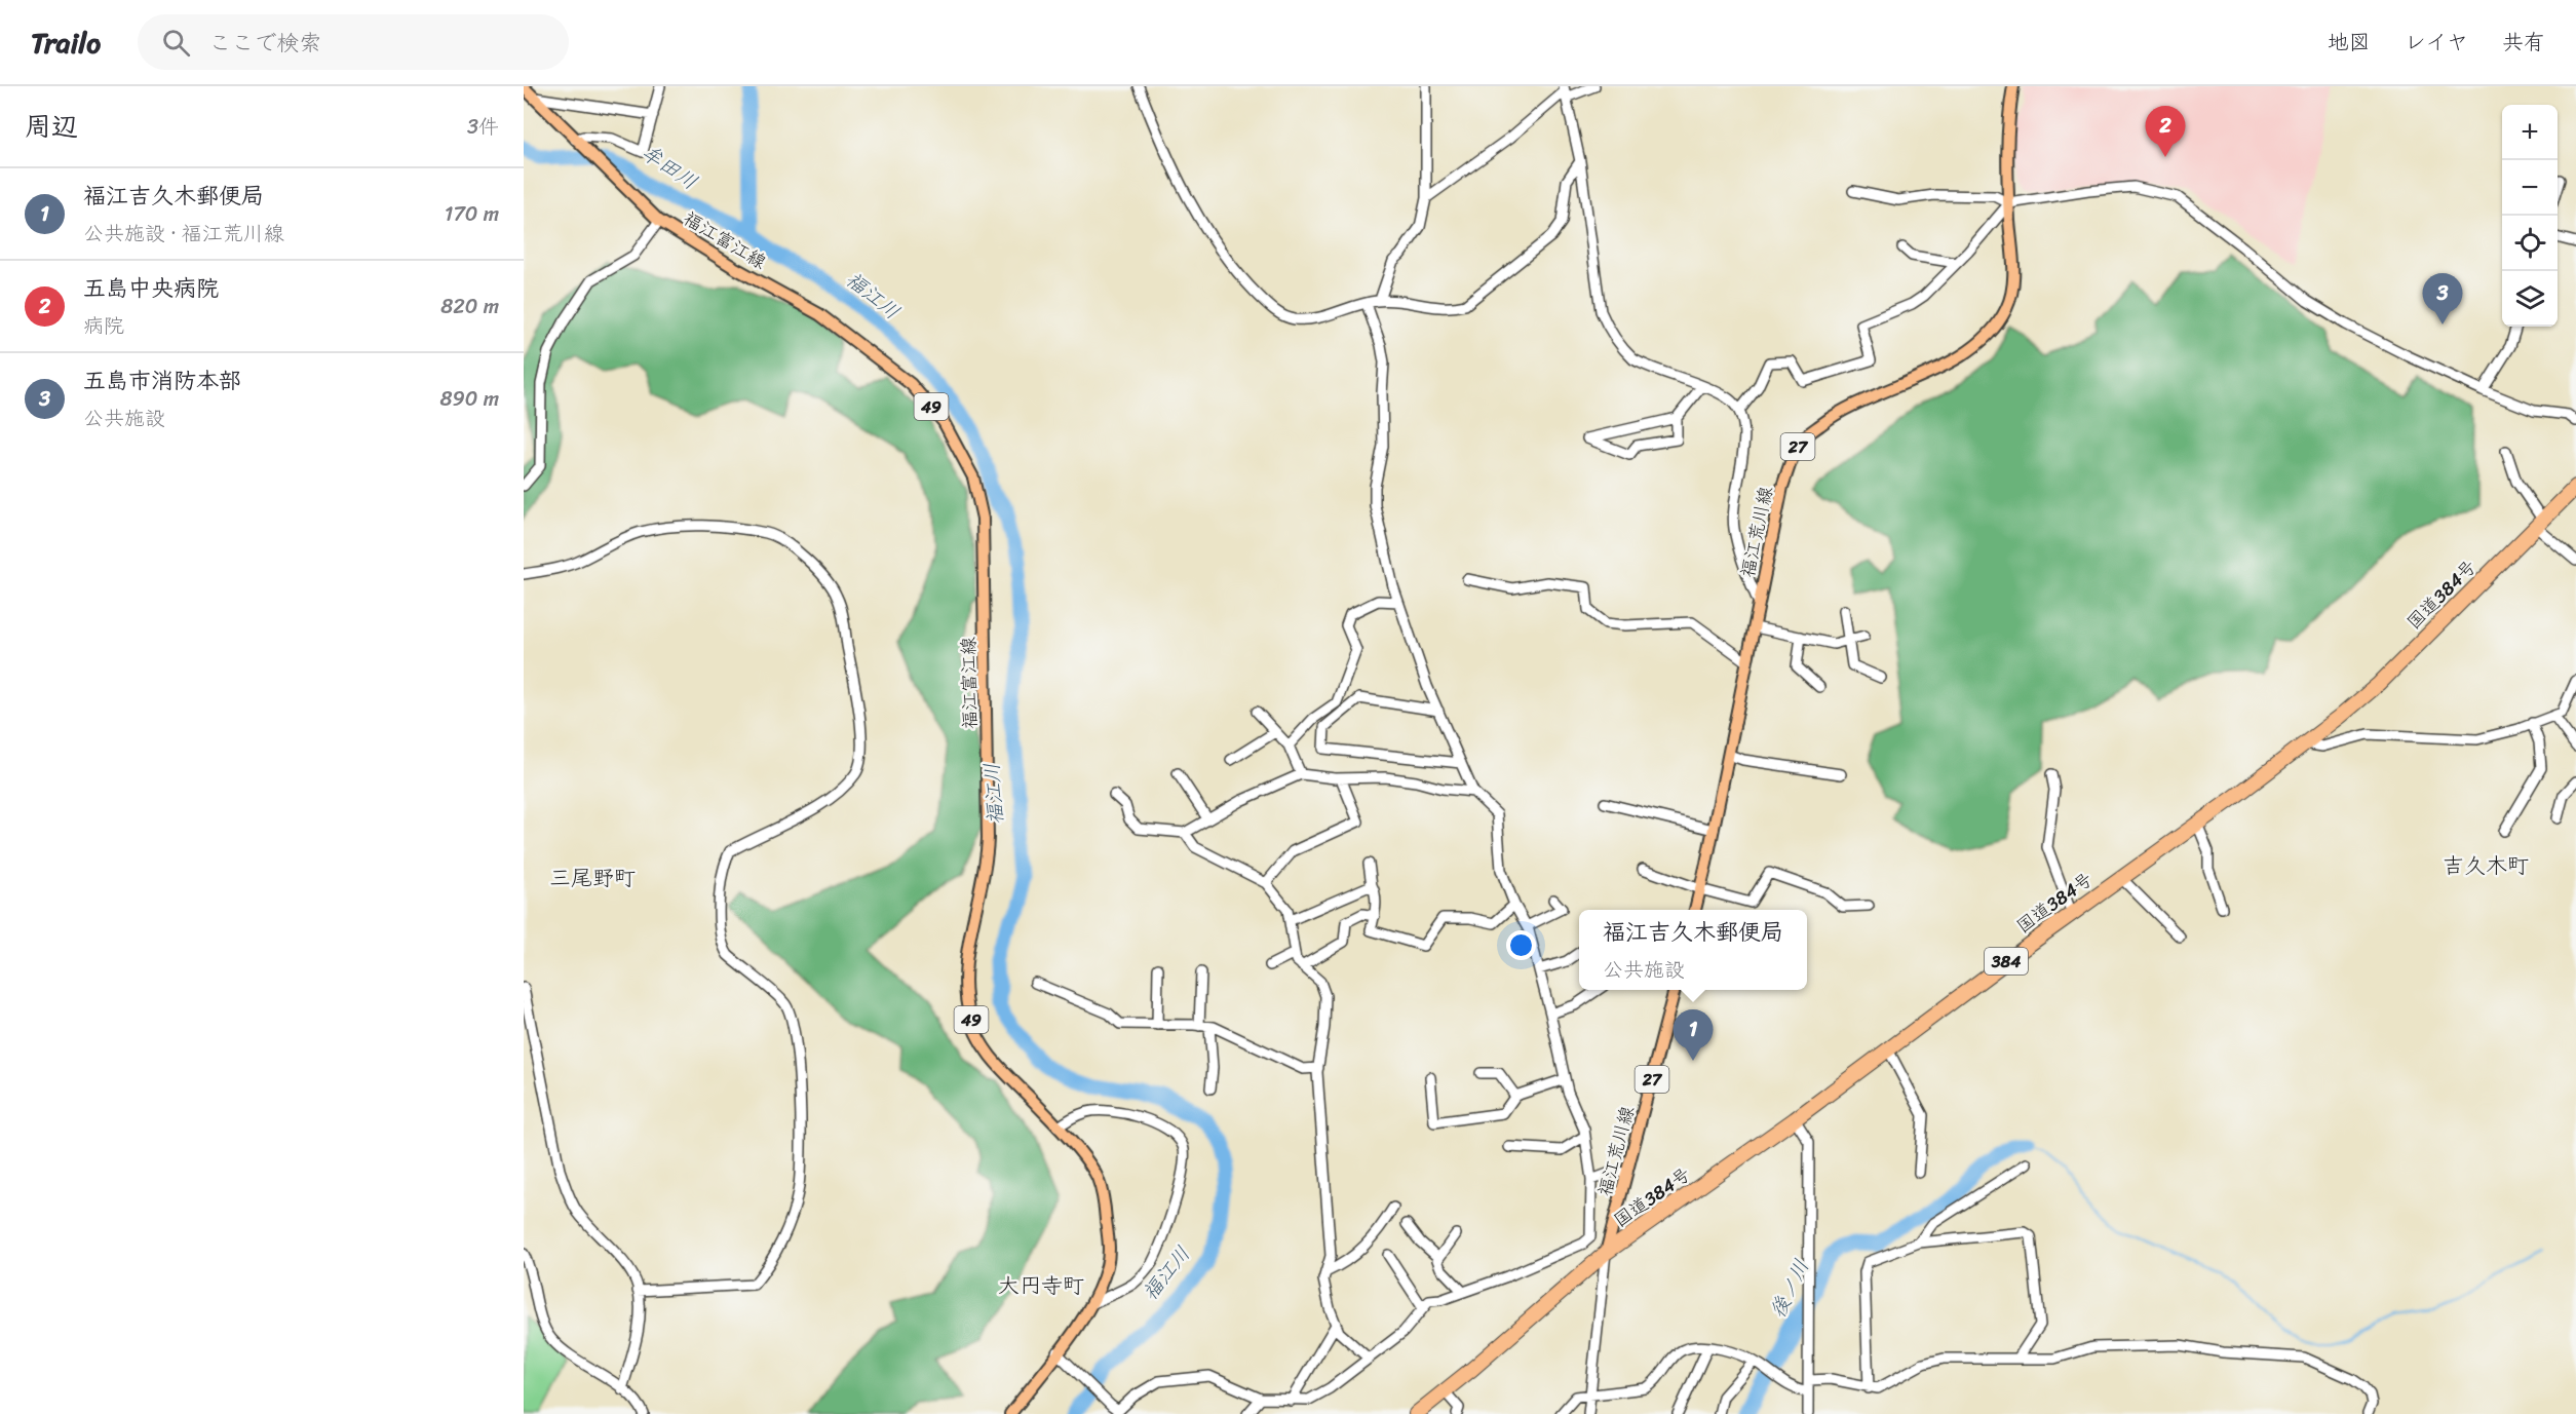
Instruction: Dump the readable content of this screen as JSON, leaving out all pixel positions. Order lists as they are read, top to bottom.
{
  "streets": {
    "highway": ["国道384号", "384"],
    "main road": [
      "福江富江線",
      "49",
      "27",
      "福江荒川線"
    ]
  },
  "crossings": [
    ["福江荒川線", "国道384号"]
  ],
  "districts": ["吉久木町", "三尾野町", "大円寺町"],
  "water": ["牟田川", "福江川", "後ノ川"],
  "page": {
    "header": "Trailo",
    "search": "ここで検索",
    "nav": ["地図", "レイヤ", "共有"],
    "heading": ["周辺", "3件"],
    "map_buttons": ["+", "−"],
    "pins": ["2", "3", "1"],
    "list": [
      {
        "mark": "1",
        "name": "福江吉久木郵便局",
        "note": "公共施設 · 福江荒川線",
        "value": "170 m"
      },
      {
        "mark": "2",
        "name": "五島中央病院",
        "note": "病院",
        "value": "820 m"
      },
      {
        "mark": "3",
        "name": "五島市消防本部",
        "note": "公共施設",
        "value": "890 m"
      }
    ],
    "popup": ["福江吉久木郵便局", "公共施設"]
  }
}
